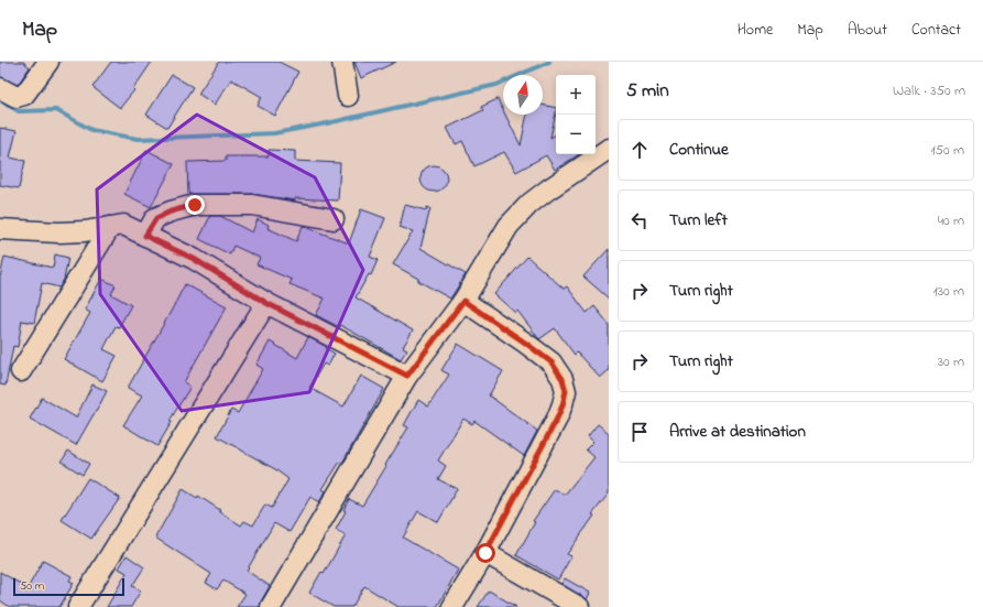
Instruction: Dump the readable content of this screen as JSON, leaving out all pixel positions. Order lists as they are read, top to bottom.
{
  "scale_bar": "50 m",
  "north": "top",
  "page": {
    "header": "Map",
    "nav": [
      "Home",
      "Map",
      "About",
      "Contact"
    ],
    "heading": ["5 min", "Walk · 350 m"],
    "map_buttons": ["+", "−"],
    "list": [
      ["Continue", "150 m"],
      ["Turn left", "40 m"],
      ["Turn right", "130 m"],
      ["Turn right", "30 m"],
      "Arrive at destination"
    ],
    "scale": "50 m"
  }
}
